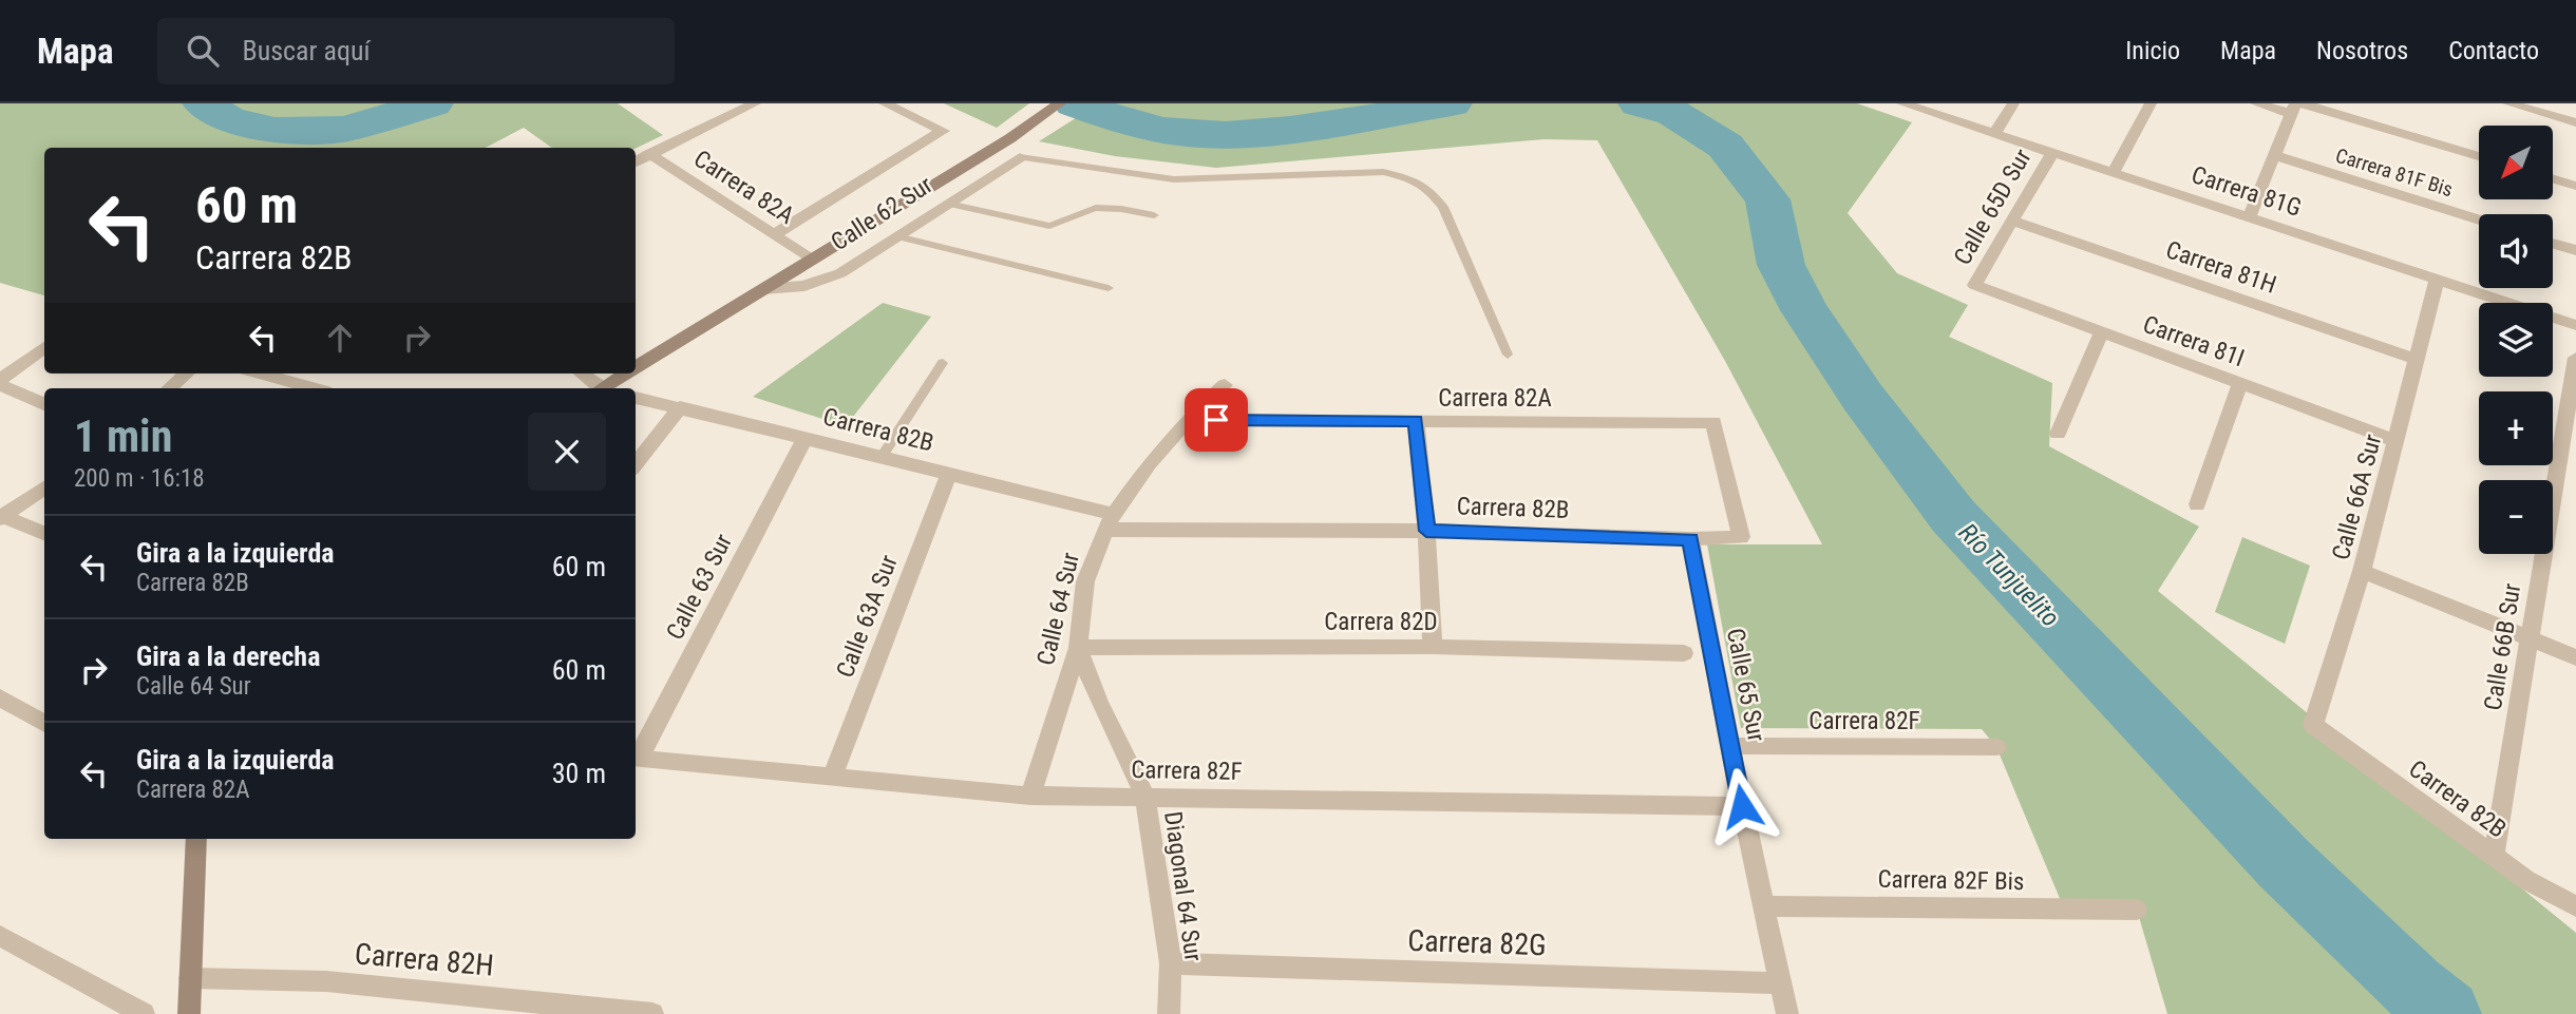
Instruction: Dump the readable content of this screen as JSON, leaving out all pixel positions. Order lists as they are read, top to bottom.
{
  "streets": {
    "street": [
      "Carrera 81F Bis",
      "Carrera 82A",
      "Carrera 81G",
      "Calle 65D Sur",
      "Calle 62 Sur",
      "Carrera 81H",
      "Carrera 81I",
      "Carrera 82B",
      "Calle 66A Sur",
      "Calle 63 Sur",
      "Calle 64 Sur",
      "Calle 63A Sur",
      "Carrera 82D",
      "Calle 66B Sur",
      "Calle 65 Sur",
      "Carrera 82F",
      "Carrera 82F Bis",
      "Diagonal 64 Sur",
      "Carrera 82G",
      "Carrera 82H"
    ]
  },
  "crossings": [
    ["Carrera 82A", "Calle 62 Sur"],
    ["Carrera 82A", "Carrera 82B"],
    ["Carrera 82A", "Calle 64 Sur"],
    ["Carrera 81G", "Calle 65D Sur"],
    ["Carrera 81G", "Calle 66A Sur"],
    ["Calle 65D Sur", "Carrera 81H"],
    ["Calle 65D Sur", "Carrera 81I"],
    ["Carrera 81H", "Calle 66A Sur"],
    ["Carrera 81I", "Calle 66A Sur"],
    ["Carrera 82B", "Calle 66A Sur"],
    ["Carrera 82B", "Calle 63 Sur"],
    ["Carrera 82B", "Calle 64 Sur"],
    ["Carrera 82B", "Calle 63A Sur"],
    ["Carrera 82B", "Calle 66B Sur"],
    ["Carrera 82B", "Calle 65 Sur"],
    ["Calle 63 Sur", "Carrera 82F"],
    ["Calle 64 Sur", "Carrera 82D"],
    ["Calle 64 Sur", "Carrera 82F"],
    ["Calle 64 Sur", "Diagonal 64 Sur"],
    ["Calle 63A Sur", "Carrera 82F"],
    ["Carrera 82D", "Diagonal 64 Sur"],
    ["Calle 65 Sur", "Carrera 82F"],
    ["Calle 65 Sur", "Carrera 82F Bis"],
    ["Calle 65 Sur", "Carrera 82G"],
    ["Carrera 82F", "Diagonal 64 Sur"],
    ["Diagonal 64 Sur", "Carrera 82G"]
  ],
  "water": ["Río Tunjuelito"],
  "north": "bottom left",
  "page": {
    "header": "Mapa",
    "search": "Buscar aquí",
    "nav": [
      "Inicio",
      "Mapa",
      "Nosotros",
      "Contacto"
    ],
    "map_buttons": ["+", "−"],
    "turn": ["60 m", "Carrera 82B"],
    "heading": ["1 min", "200 m · 16:18"],
    "list": [
      {
        "name": "Gira a la izquierda",
        "note": "Carrera 82B",
        "value": "60 m"
      },
      {
        "name": "Gira a la derecha",
        "note": "Calle 64 Sur",
        "value": "60 m"
      },
      {
        "name": "Gira a la izquierda",
        "note": "Carrera 82A",
        "value": "30 m"
      }
    ]
  }
}
